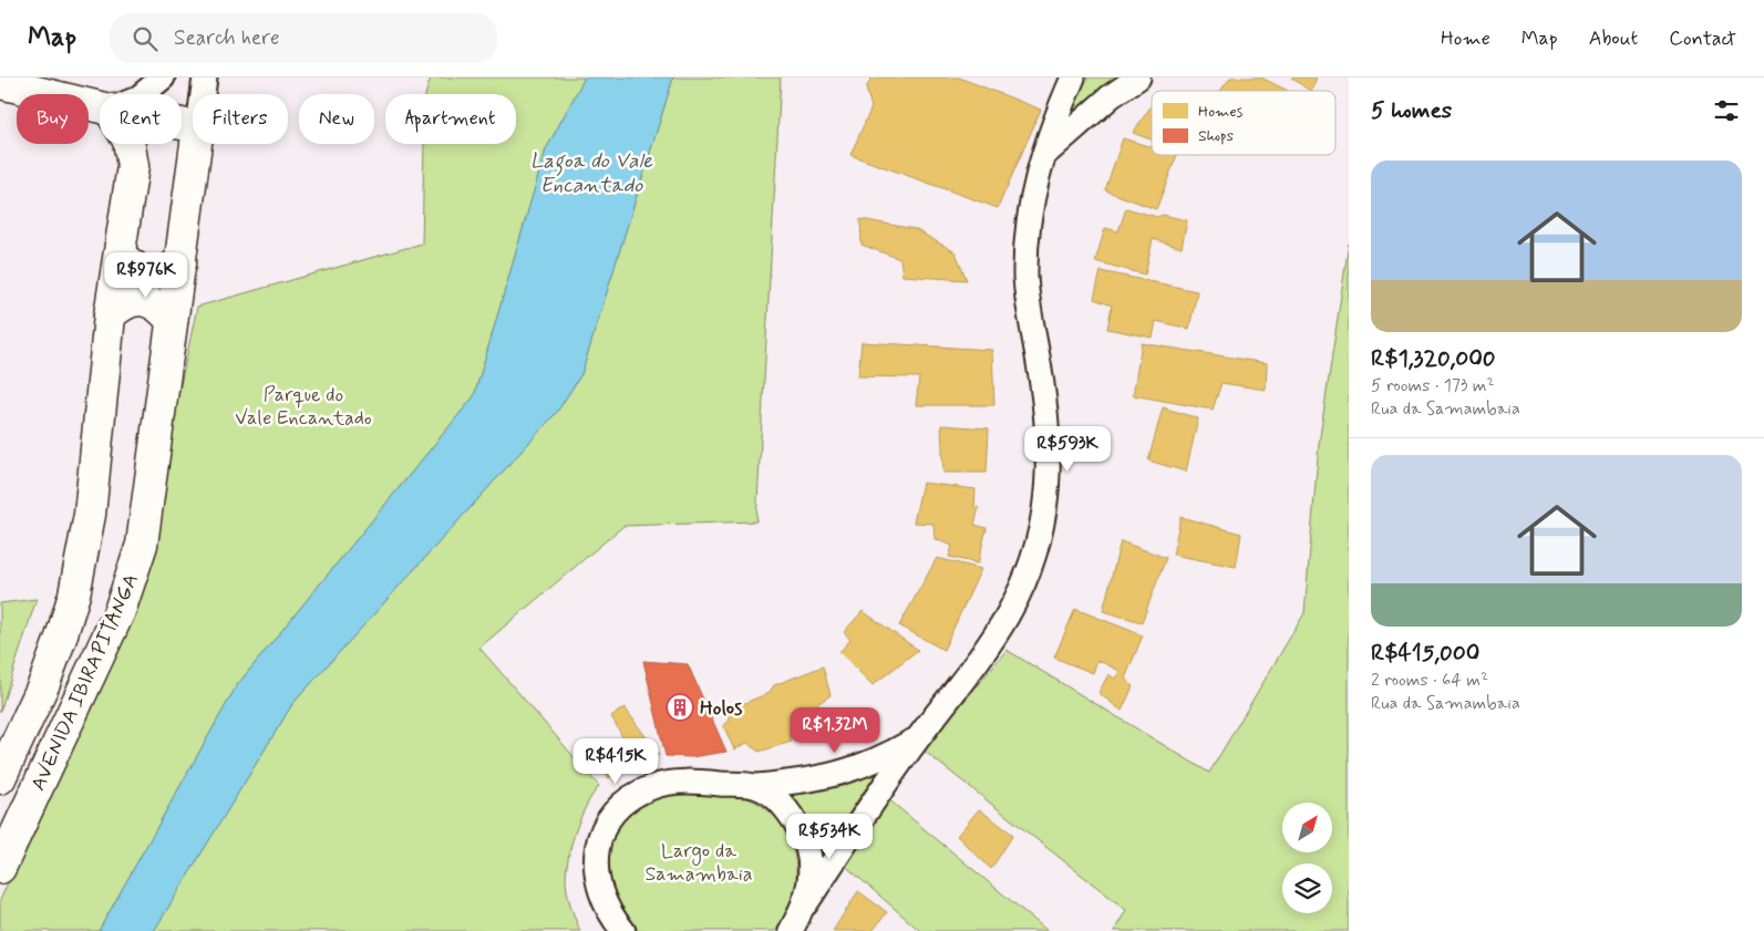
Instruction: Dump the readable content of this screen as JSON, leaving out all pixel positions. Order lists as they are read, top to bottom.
{
  "streets": {
    "main road": ["AVENIDA IBIRAPITANGA"]
  },
  "water": ["Lagoa do Vale Encantado"],
  "parks": ["Parque do Vale Encantado", "Largo da Samambaia"],
  "places": {
    "building": ["Holos"]
  },
  "legend": ["Homes", "Shops"],
  "north": "top right",
  "page": {
    "header": "Map",
    "search": "Search here",
    "nav": [
      "Home",
      "Map",
      "About",
      "Contact"
    ],
    "heading": "5 homes",
    "chip": [
      "Buy",
      "Rent",
      "Filters",
      "New",
      "Apartment"
    ],
    "list": [
      {
        "name": "R$1,320,000",
        "note": "5 rooms · 173 m² · Rua da Samambaia"
      },
      {
        "name": "R$415,000",
        "note": "2 rooms · 64 m² · Rua da Samambaia"
      }
    ],
    "price": [
      "R$976K",
      "R$593K",
      "R$1.32M",
      "R$415K",
      "R$534K"
    ]
  }
}
